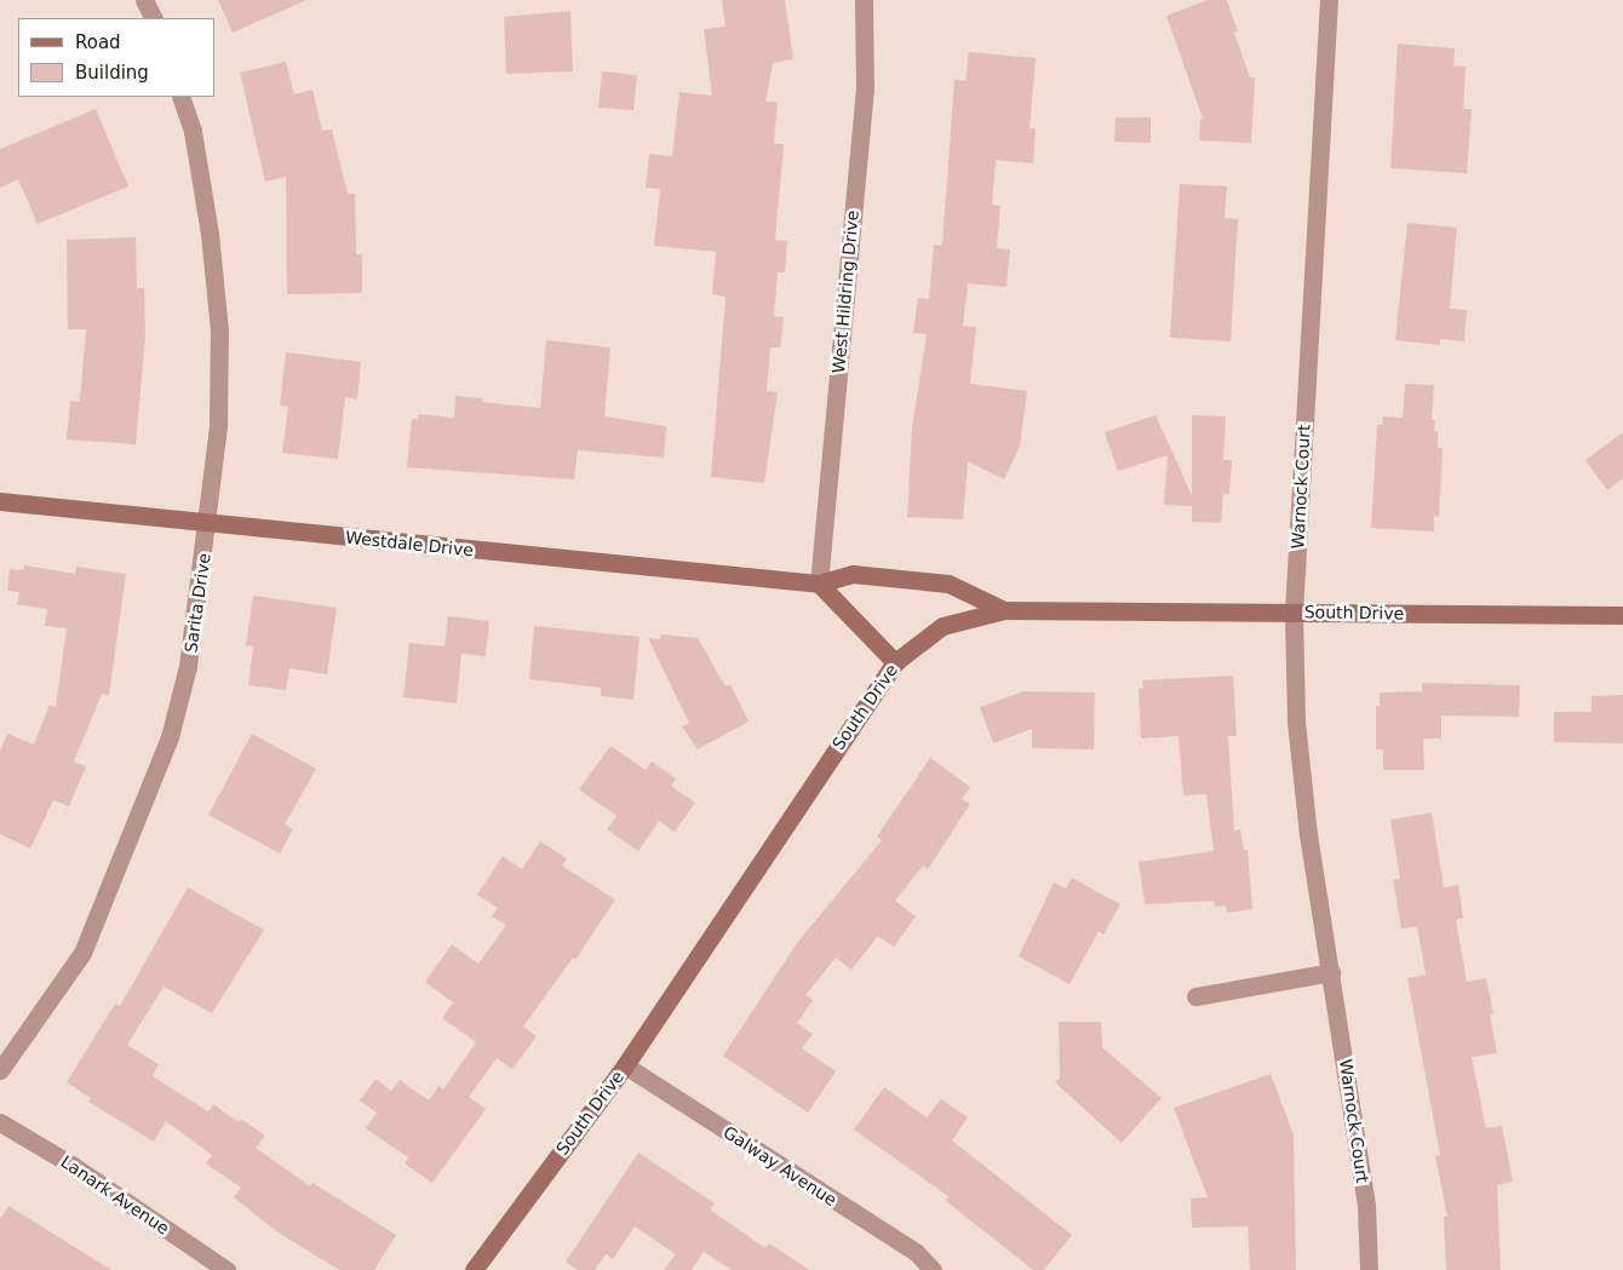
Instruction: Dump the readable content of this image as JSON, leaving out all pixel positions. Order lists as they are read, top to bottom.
{
  "streets": {
    "street": [
      "West Hildring Drive",
      "Warnock Court",
      "Westdale Drive",
      "Sarita Drive",
      "South Drive",
      "Galway Avenue",
      "Lanark Avenue"
    ]
  },
  "crossings": [
    ["West Hildring Drive", "Westdale Drive"],
    ["Warnock Court", "South Drive"],
    ["Westdale Drive", "Sarita Drive"],
    ["Westdale Drive", "South Drive"],
    ["South Drive", "Galway Avenue"]
  ],
  "legend": ["Road", "Building"]
}
